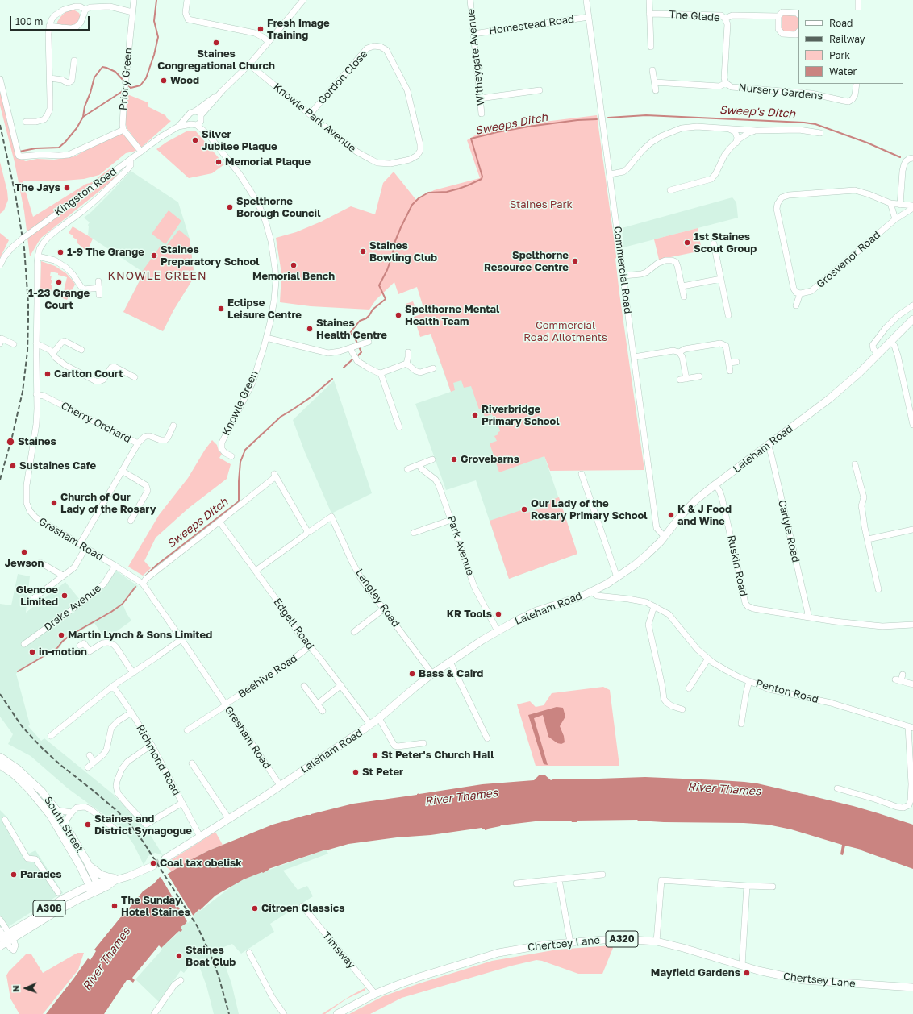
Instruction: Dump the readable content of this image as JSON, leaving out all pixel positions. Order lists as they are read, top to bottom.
{
  "streets": {
    "main road": [
      "Laleham Road",
      "South Street",
      "A308",
      "A320",
      "Chertsey Lane"
    ],
    "street": [
      "The Glade",
      "Homestead Road",
      "Witheygate Avenue",
      "Gordon Close",
      "Priory Green",
      "Nursery Gardens",
      "Knowle Park Avenue",
      "Kingston Road",
      "Grosvenor Road",
      "Commercial Road",
      "Knowle Green",
      "Cherry Orchard",
      "Carlyle Road",
      "Gresham Road",
      "Park Avenue",
      "Ruskin Road",
      "Langley Road",
      "Drake Avenue",
      "Edgell Road",
      "Beehive Road",
      "Penton Road",
      "Richmond Road",
      "Timsway"
    ]
  },
  "crossings": [
    ["Homestead Road", "Witheygate Avenue"],
    ["Homestead Road", "Commercial Road"],
    ["Gordon Close", "Knowle Park Avenue"],
    ["Kingston Road", "Knowle Green"],
    ["Kingston Road", "Gresham Road"],
    ["Commercial Road", "Laleham Road"],
    ["Cherry Orchard", "Gresham Road"],
    ["Laleham Road", "Carlyle Road"],
    ["Laleham Road", "Gresham Road"],
    ["Laleham Road", "Park Avenue"],
    ["Laleham Road", "Ruskin Road"],
    ["Laleham Road", "Langley Road"],
    ["Laleham Road", "Edgell Road"],
    ["Laleham Road", "Penton Road"],
    ["Laleham Road", "Richmond Road"],
    ["Carlyle Road", "Ruskin Road"],
    ["Gresham Road", "Drake Avenue"],
    ["Gresham Road", "Beehive Road"],
    ["Edgell Road", "Beehive Road"],
    ["South Street", "A308"],
    ["Chertsey Lane", "Timsway"]
  ],
  "districts": ["KNOWLE GREEN"],
  "water": ["Sweep's Ditch", "Sweeps Ditch", "River Thames"],
  "parks": ["Staines Park", "Commercial Road Allotments"],
  "places": [
    "Fresh Image Training",
    "Staines Congregational Church",
    "Wood",
    "Silver Jubilee Plaque",
    "Memorial Plaque",
    "The Jays",
    "Spelthorne Borough Council",
    "1st Staines Scout Group",
    "Staines Bowling Club",
    "1-9 The Grange",
    "Staines Preparatory School",
    "Spelthorne Resource Centre",
    "Memorial Bench",
    "1-23 Grange Court",
    "Eclipse Leisure Centre",
    "Spelthorne Mental Health Team",
    "Staines Health Centre",
    "Carlton Court",
    "Riverbridge Primary School",
    "Staines",
    "Grovebarns",
    "Sustaines Cafe",
    "Church of Our Lady of the Rosary",
    "Our Lady of the Rosary Primary School",
    "K & J Food and Wine",
    "Jewson",
    "Glencoe Limited",
    "KR Tools",
    "Martin Lynch & Sons Limited",
    "in-motion",
    "Bass & Caird",
    "St Peter's Church Hall",
    "St Peter",
    "Staines and District Synagogue",
    "Coal tax obelisk",
    "Parades",
    "The Sunday Hotel Staines",
    "Citroen Classics",
    "Staines Boat Club",
    "Mayfield Gardens"
  ],
  "legend": [
    "Road",
    "Railway",
    "Park",
    "Water"
  ],
  "scale_bar": "100 m",
  "north": "left"
}
